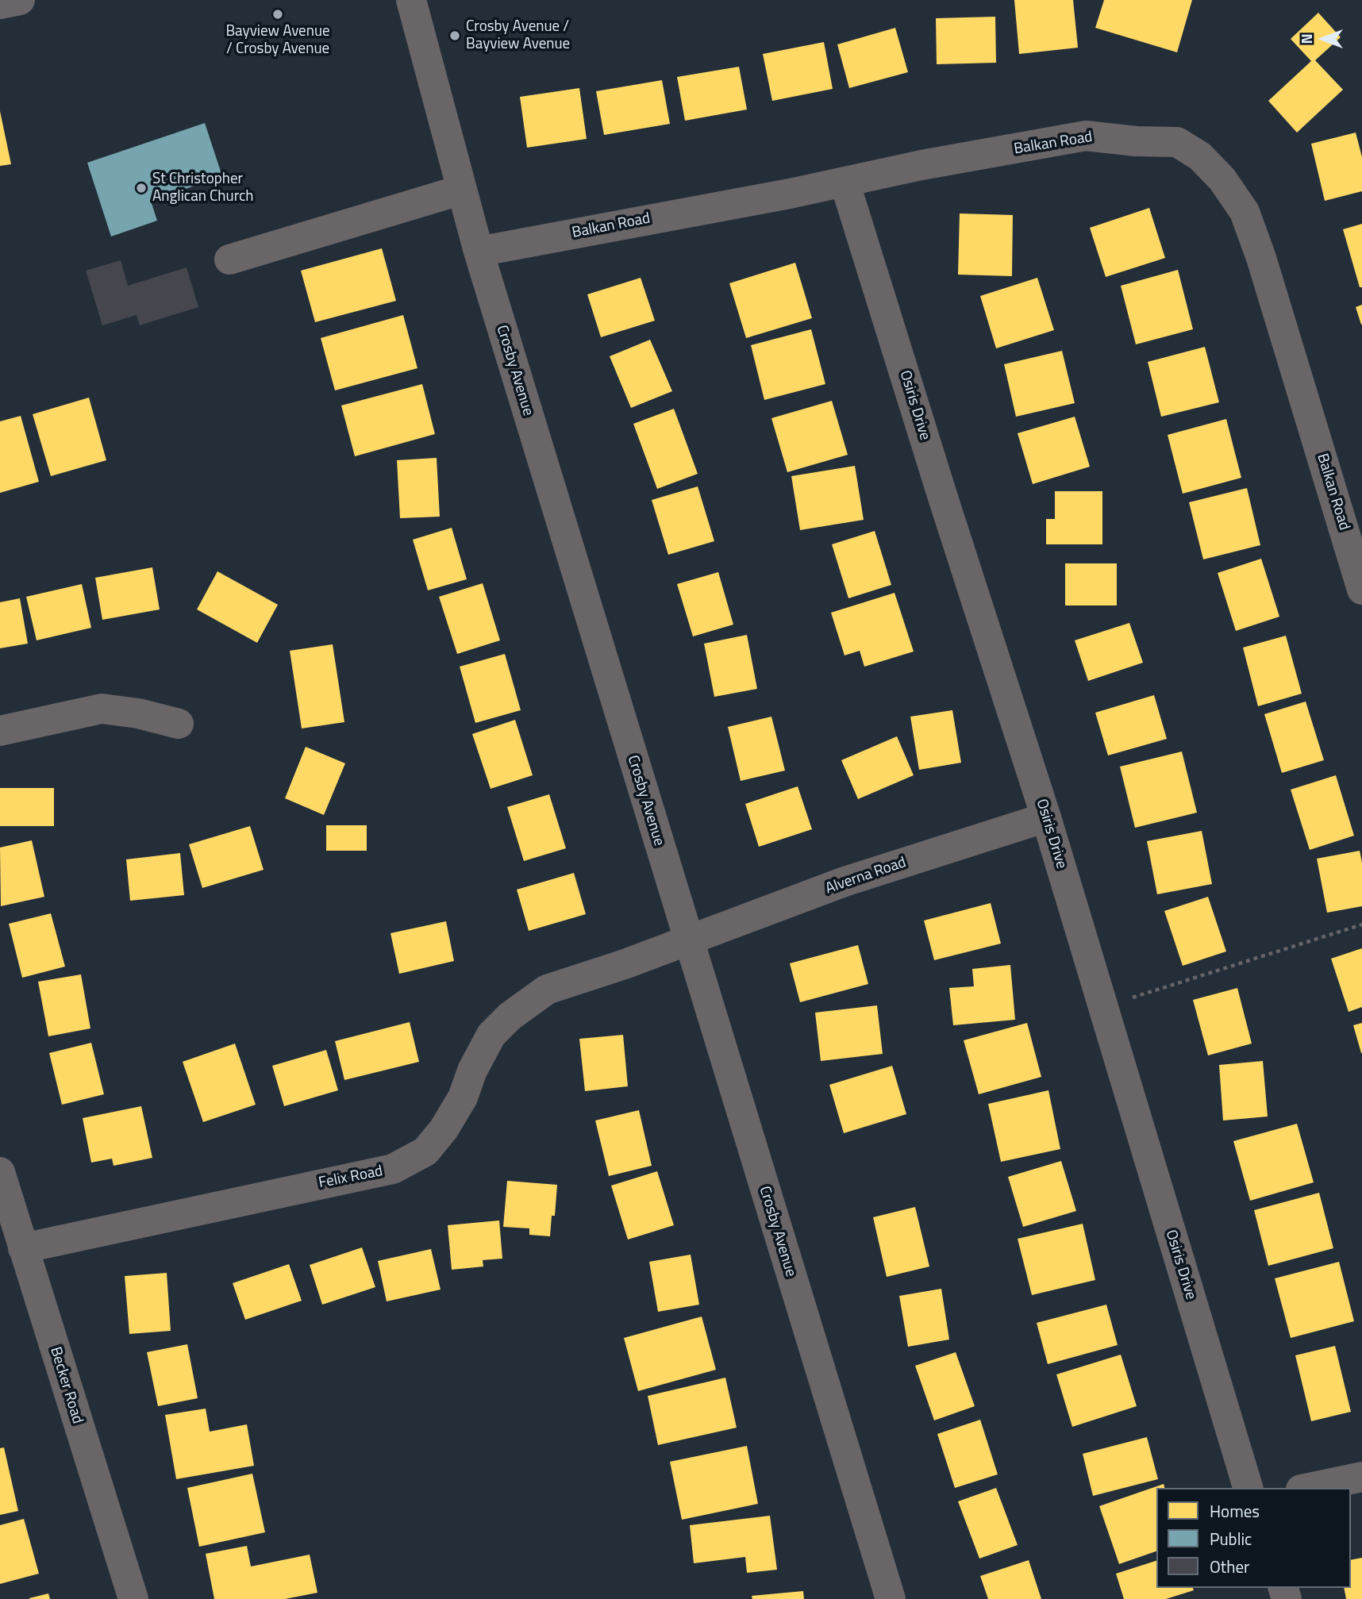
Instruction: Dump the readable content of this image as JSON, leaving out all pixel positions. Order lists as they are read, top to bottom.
{
  "streets": {
    "street": [
      "Balkan Road",
      "Crosby Avenue",
      "Osiris Drive",
      "Alverna Road",
      "Felix Road",
      "Becker Road"
    ]
  },
  "crossings": [
    ["Balkan Road", "Crosby Avenue"],
    ["Balkan Road", "Osiris Drive"],
    ["Crosby Avenue", "Alverna Road"],
    ["Crosby Avenue", "Felix Road"],
    ["Osiris Drive", "Alverna Road"],
    ["Alverna Road", "Felix Road"],
    ["Felix Road", "Becker Road"]
  ],
  "places": ["Bayview Avenue / Crosby Avenue", "Crosby Avenue / Bayview Avenue", "St Christopher Anglican Church"],
  "legend": ["Homes", "Public", "Other"],
  "north": "left"
}
